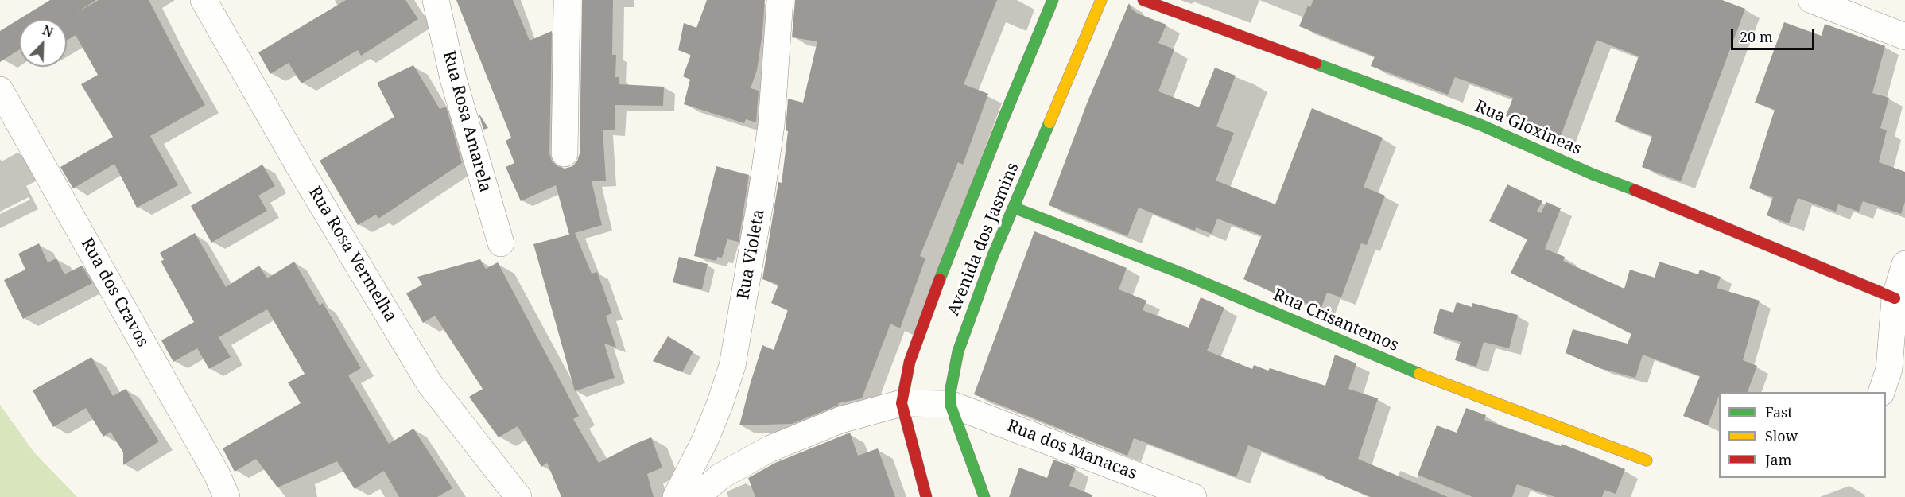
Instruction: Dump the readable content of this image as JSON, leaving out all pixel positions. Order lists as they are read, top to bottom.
{
  "streets": {
    "street": [
      "Rua Rosa Amarela",
      "Rua Gloxineas",
      "Avenida dos Jasmins",
      "Rua Rosa Vermelha",
      "Rua Violeta",
      "Rua dos Cravos",
      "Rua Crisantemos",
      "Rua dos Manacas"
    ]
  },
  "crossings": [
    ["Avenida dos Jasmins", "Rua Crisantemos"],
    ["Avenida dos Jasmins", "Rua dos Manacas"]
  ],
  "legend": ["Fast", "Slow", "Jam"],
  "scale_bar": "20 m",
  "north": "top right"
}
